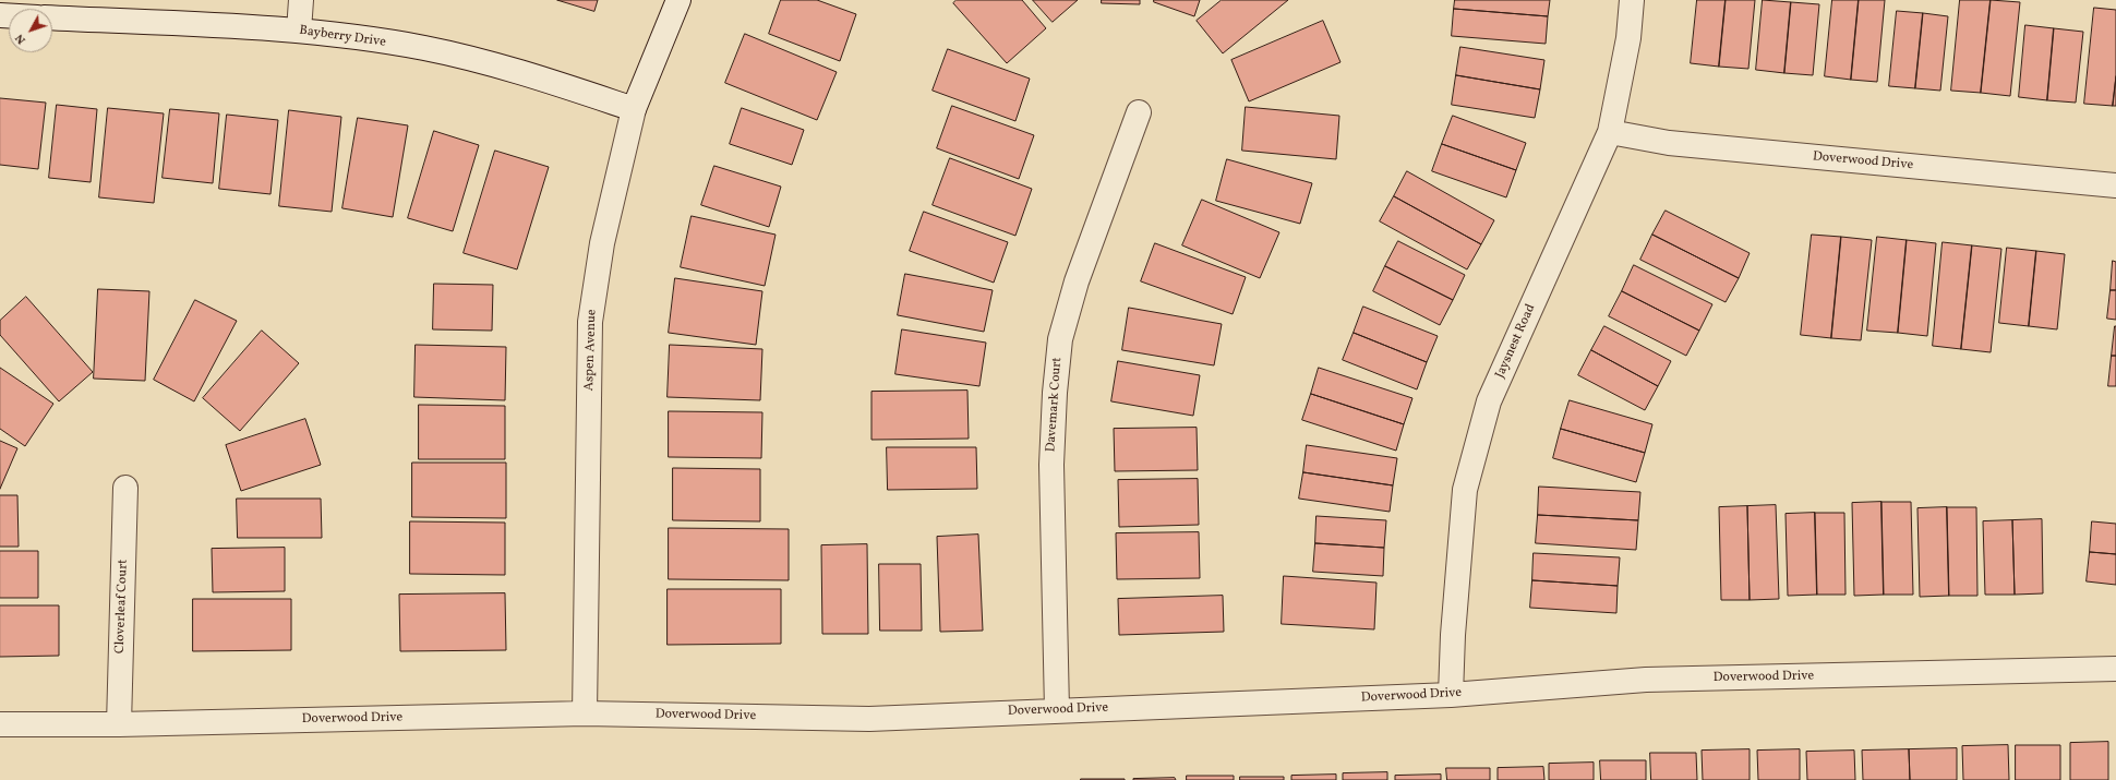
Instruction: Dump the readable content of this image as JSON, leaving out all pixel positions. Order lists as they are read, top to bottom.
{
  "streets": {
    "street": [
      "Bayberry Drive",
      "Doverwood Drive",
      "Jaysnest Road",
      "Aspen Avenue",
      "Davemark Court",
      "Cloverleaf Court"
    ]
  },
  "crossings": [
    ["Bayberry Drive", "Aspen Avenue"],
    ["Doverwood Drive", "Jaysnest Road"],
    ["Doverwood Drive", "Aspen Avenue"],
    ["Doverwood Drive", "Davemark Court"],
    ["Doverwood Drive", "Cloverleaf Court"]
  ],
  "north": "bottom left"
}
